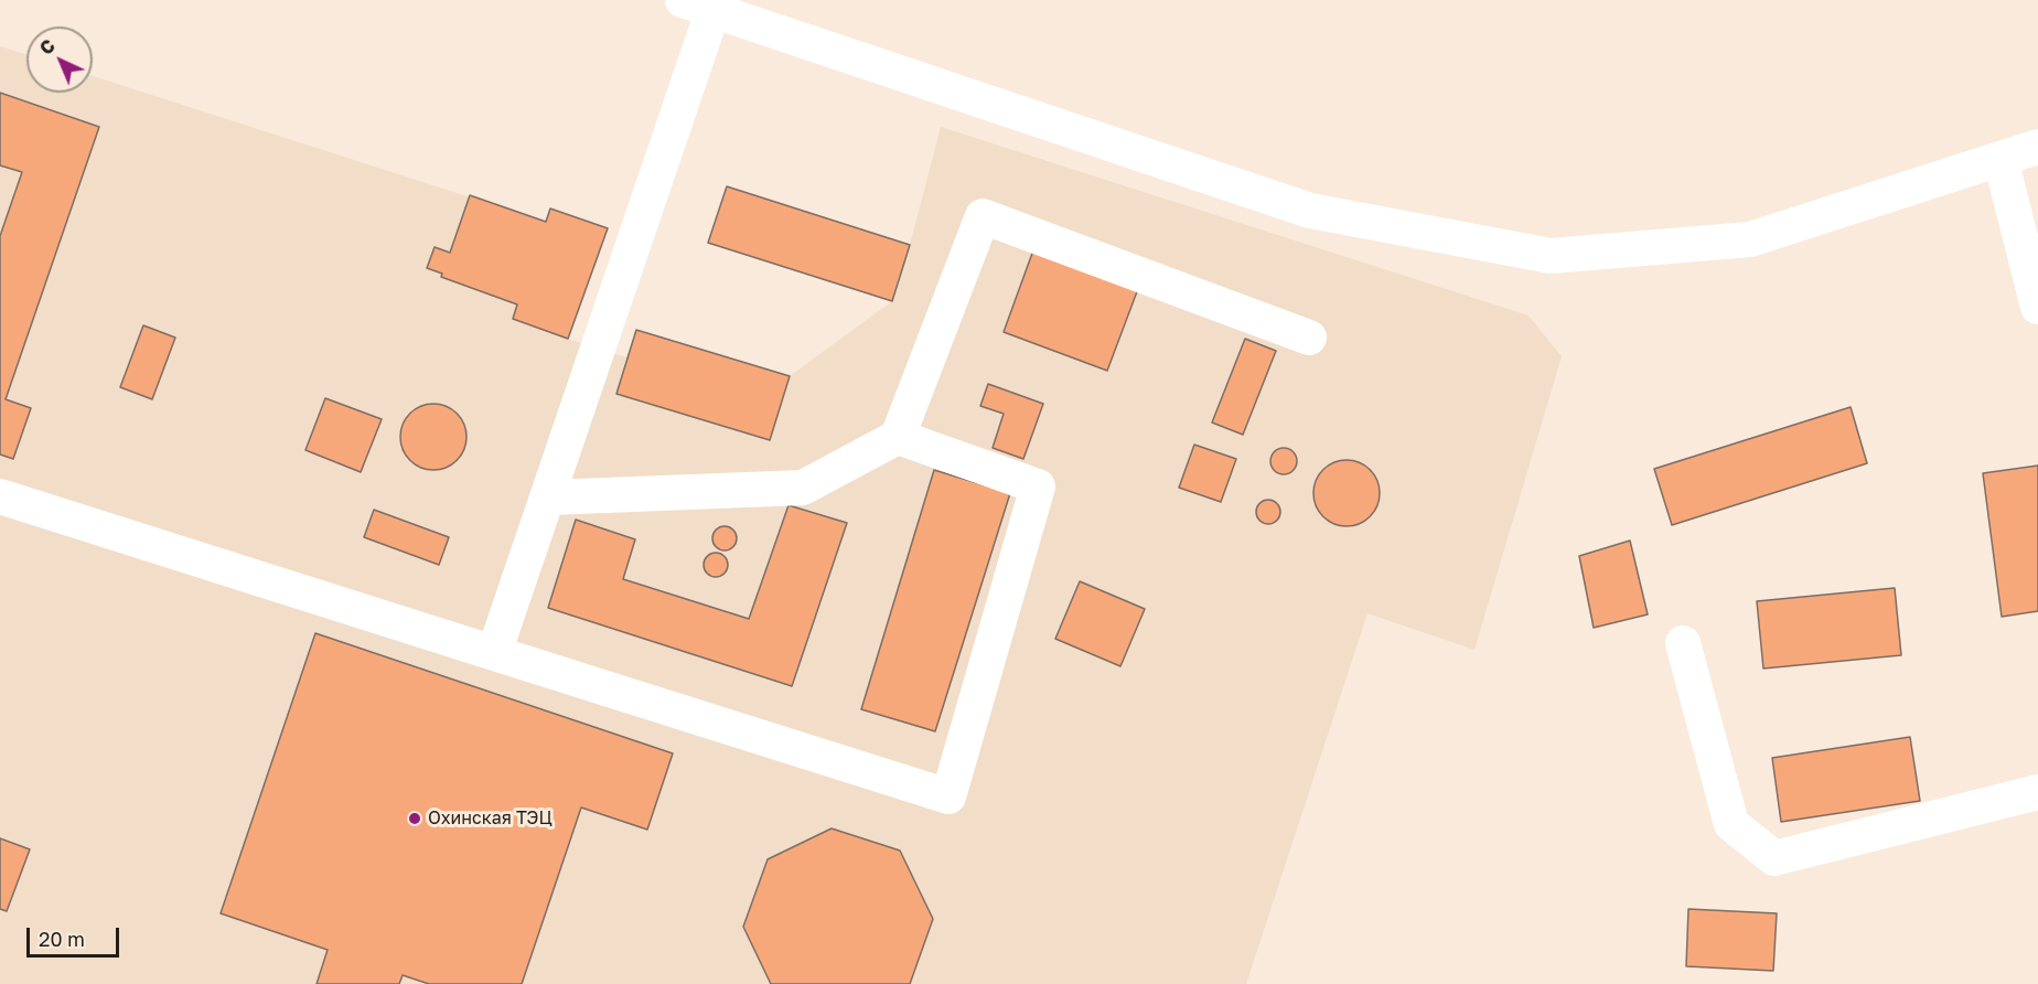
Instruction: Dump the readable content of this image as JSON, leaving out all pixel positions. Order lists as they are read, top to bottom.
{
  "places": ["Охинская ТЭЦ"],
  "scale_bar": "20 m",
  "north": "top left"
}
